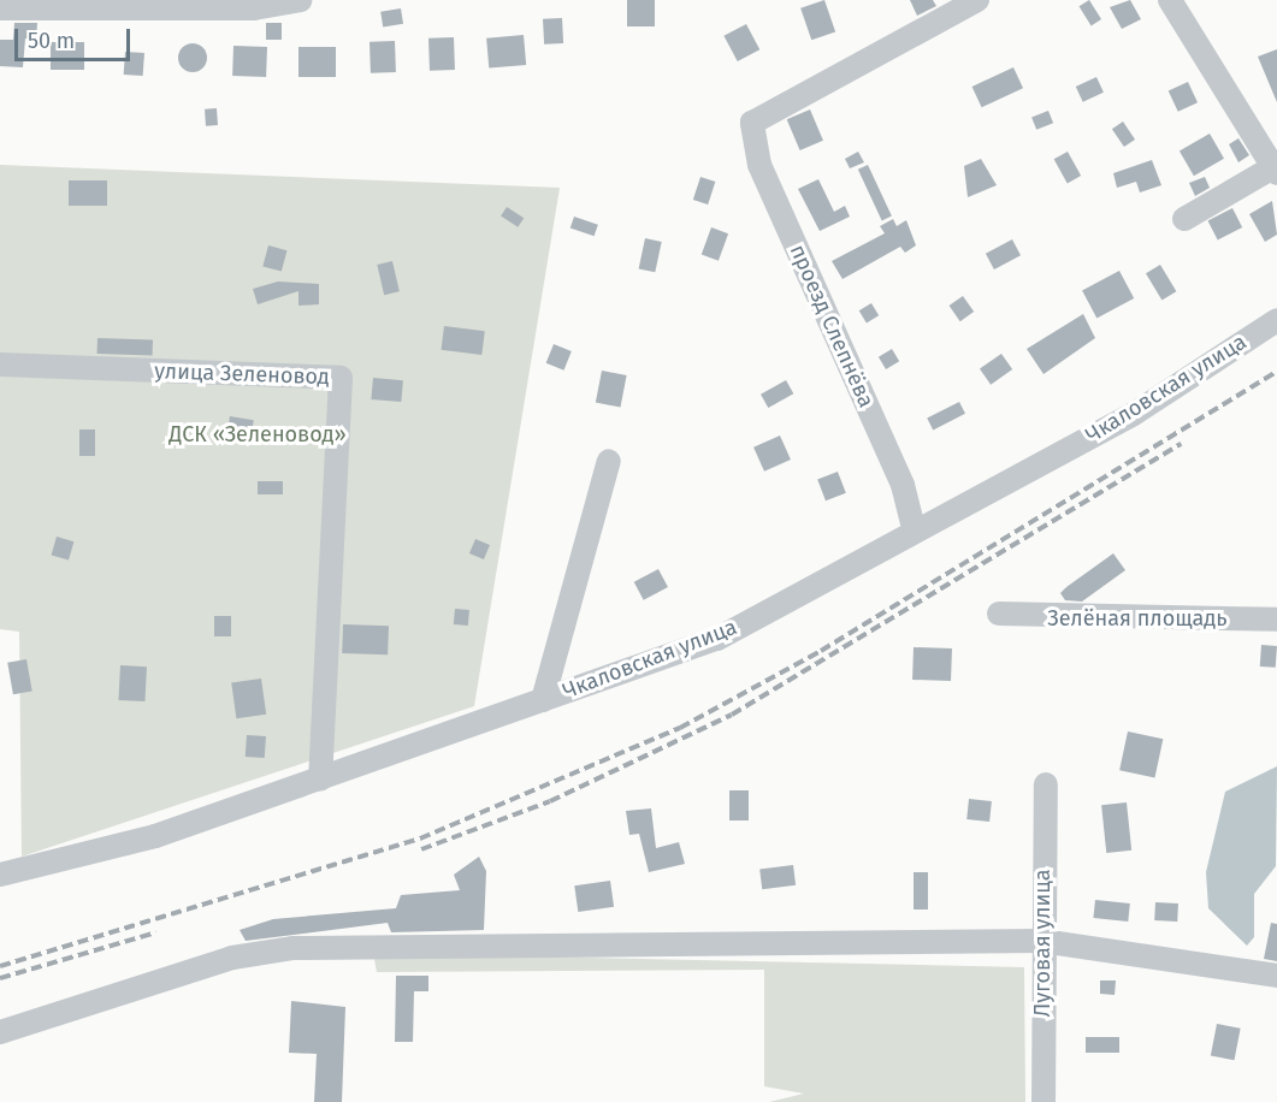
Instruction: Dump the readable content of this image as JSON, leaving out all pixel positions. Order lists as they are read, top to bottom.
{
  "streets": {
    "street": [
      "проезд Слепнёва",
      "улица Зеленовод",
      "Чкаловская улица",
      "Зелёная площадь",
      "Луговая улица"
    ]
  },
  "crossings": [
    ["проезд Слепнёва", "Чкаловская улица"],
    ["улица Зеленовод", "Чкаловская улица"]
  ],
  "parks": ["ДСК «Зеленовод»"],
  "scale_bar": "50 m"
}
